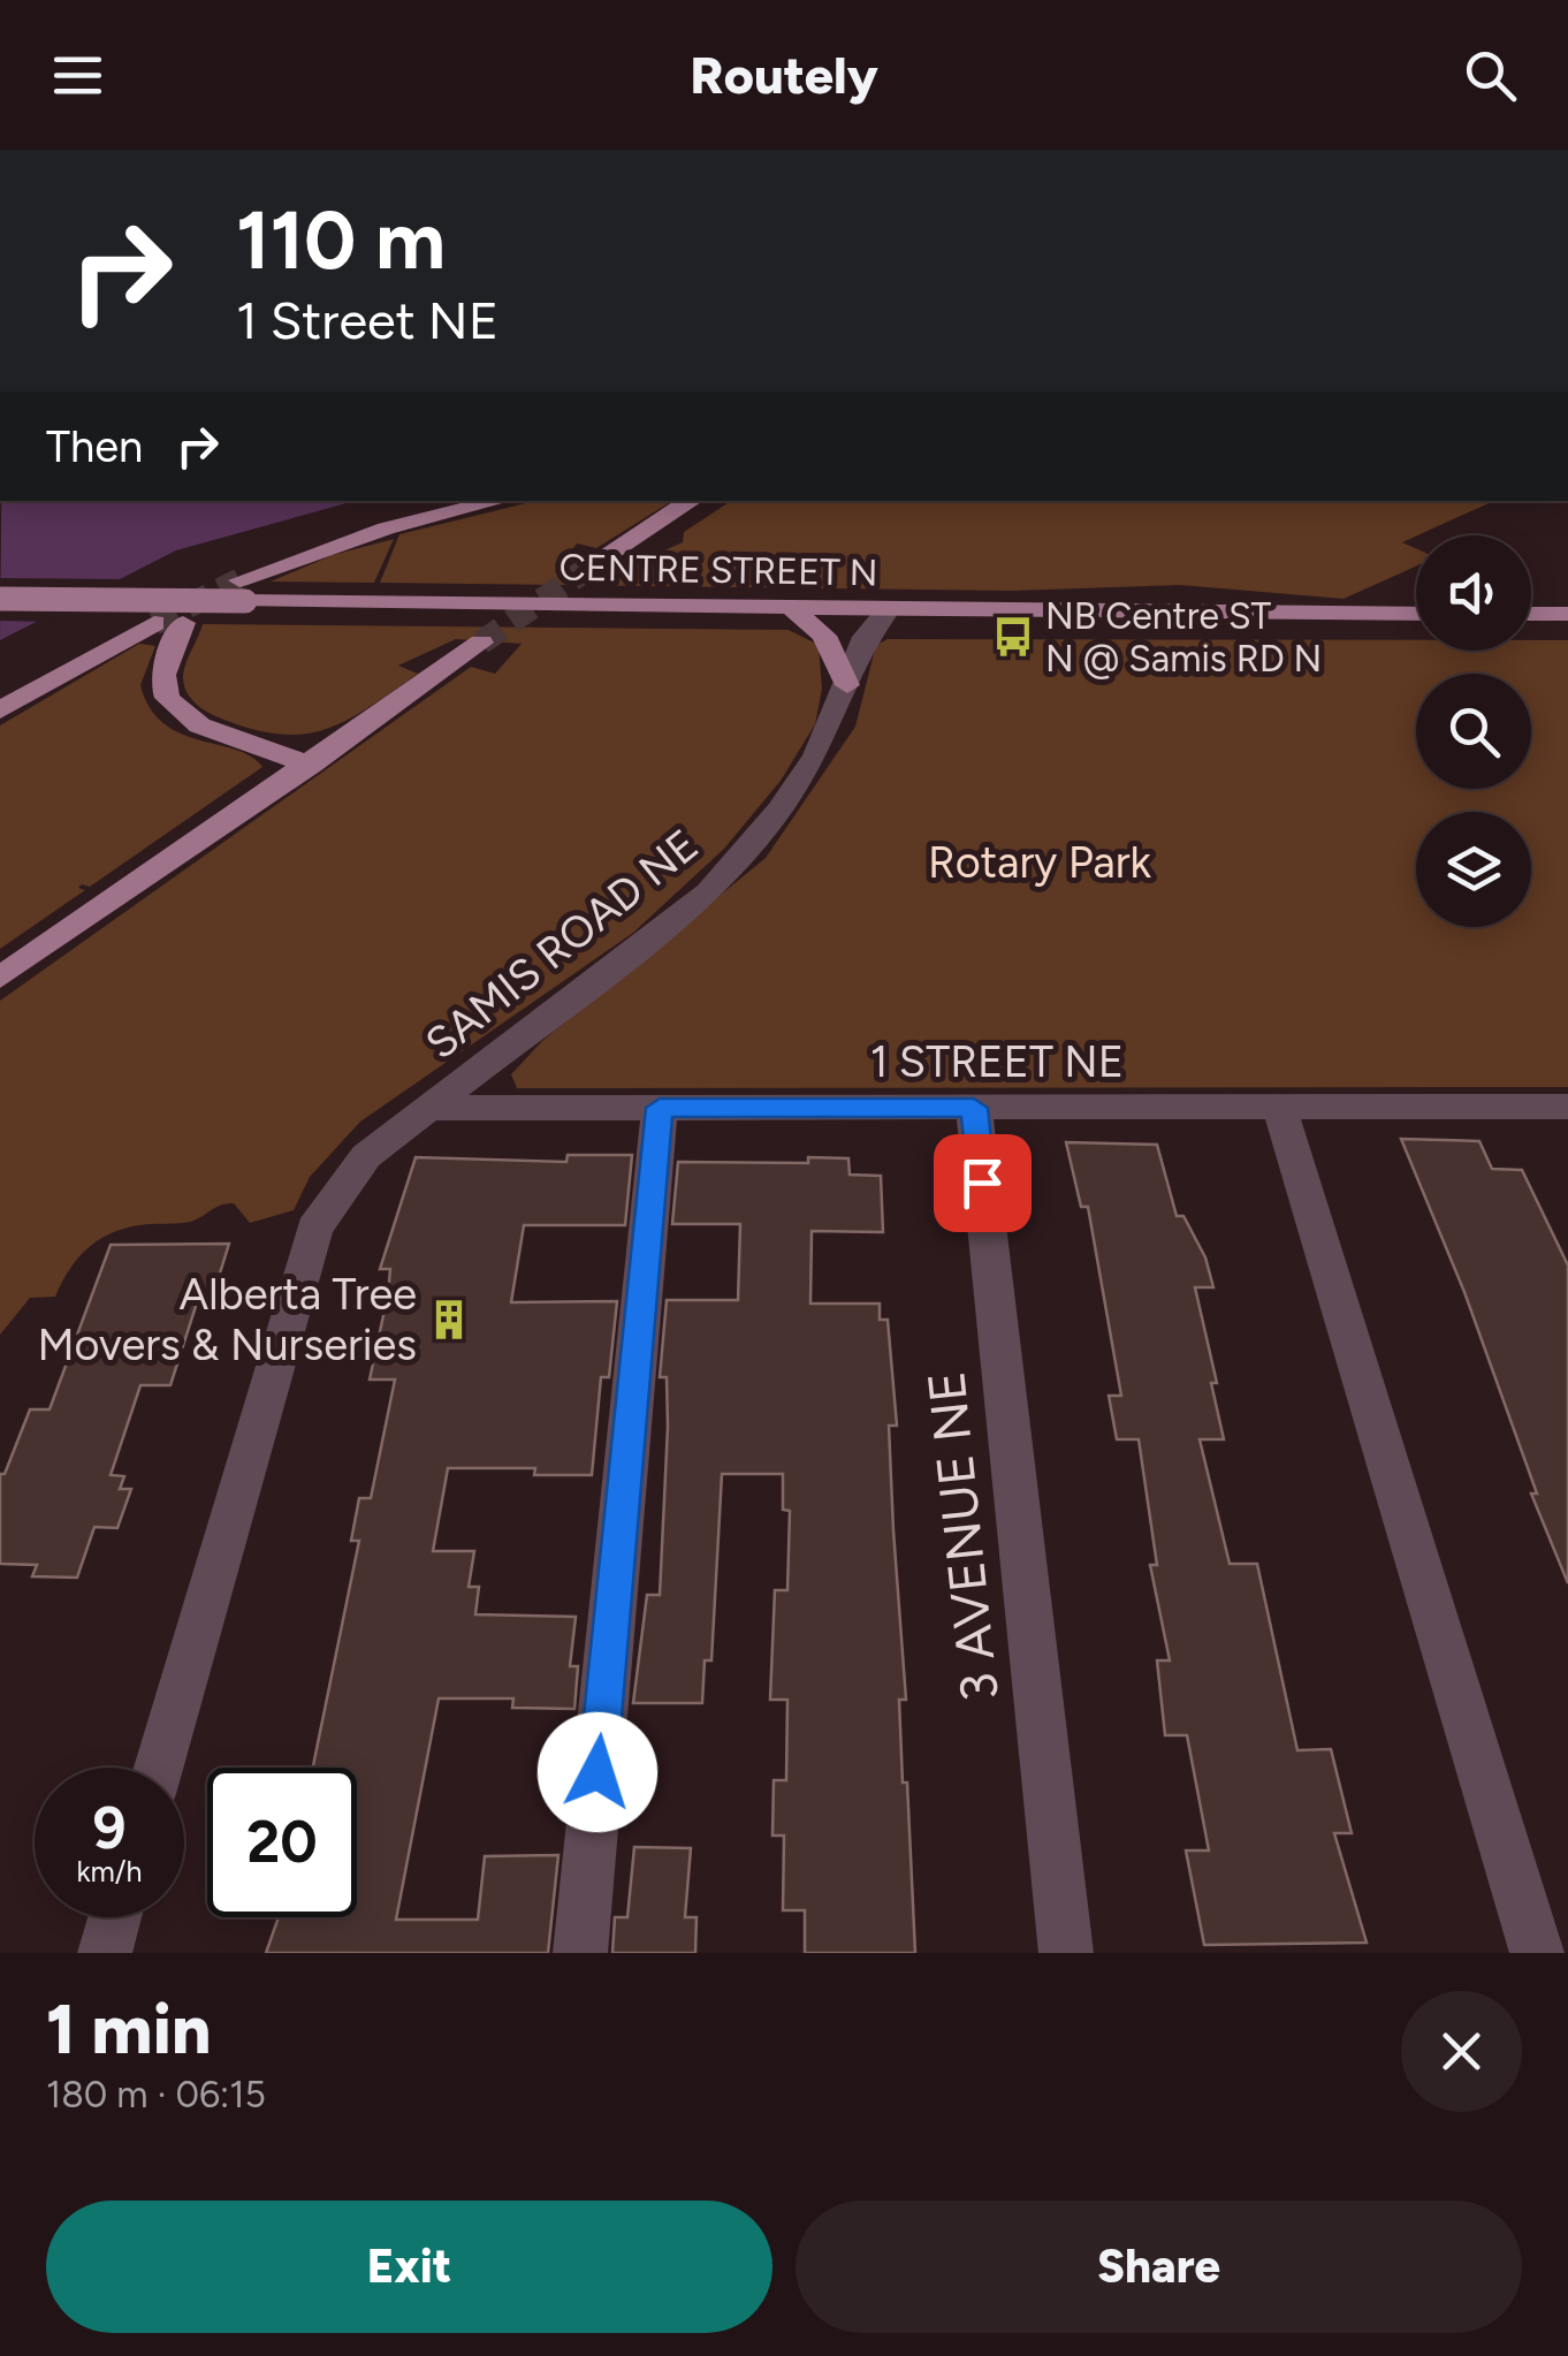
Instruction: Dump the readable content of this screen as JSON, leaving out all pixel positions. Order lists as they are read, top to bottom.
{
  "streets": {
    "main road": ["CENTRE STREET N"],
    "street": ["SAMIS ROAD NE", "1 STREET NE", "3 AVENUE NE"]
  },
  "crossings": [
    ["CENTRE STREET N", "SAMIS ROAD NE"],
    ["SAMIS ROAD NE", "1 STREET NE"],
    ["1 STREET NE", "3 AVENUE NE"]
  ],
  "parks": ["Rotary Park"],
  "places": {
    "bus stop": ["NB Centre ST N @ Samis RD N"],
    "building": ["Alberta Tree Movers & Nurseries"]
  },
  "page": {
    "header": "Routely",
    "turn": ["110 m", "1 Street NE"],
    "then": "Then",
    "speed": "9 km/h",
    "limit": "20",
    "heading": ["1 min", "180 m · 06:15"],
    "buttons": ["Exit", "Share"]
  }
}
